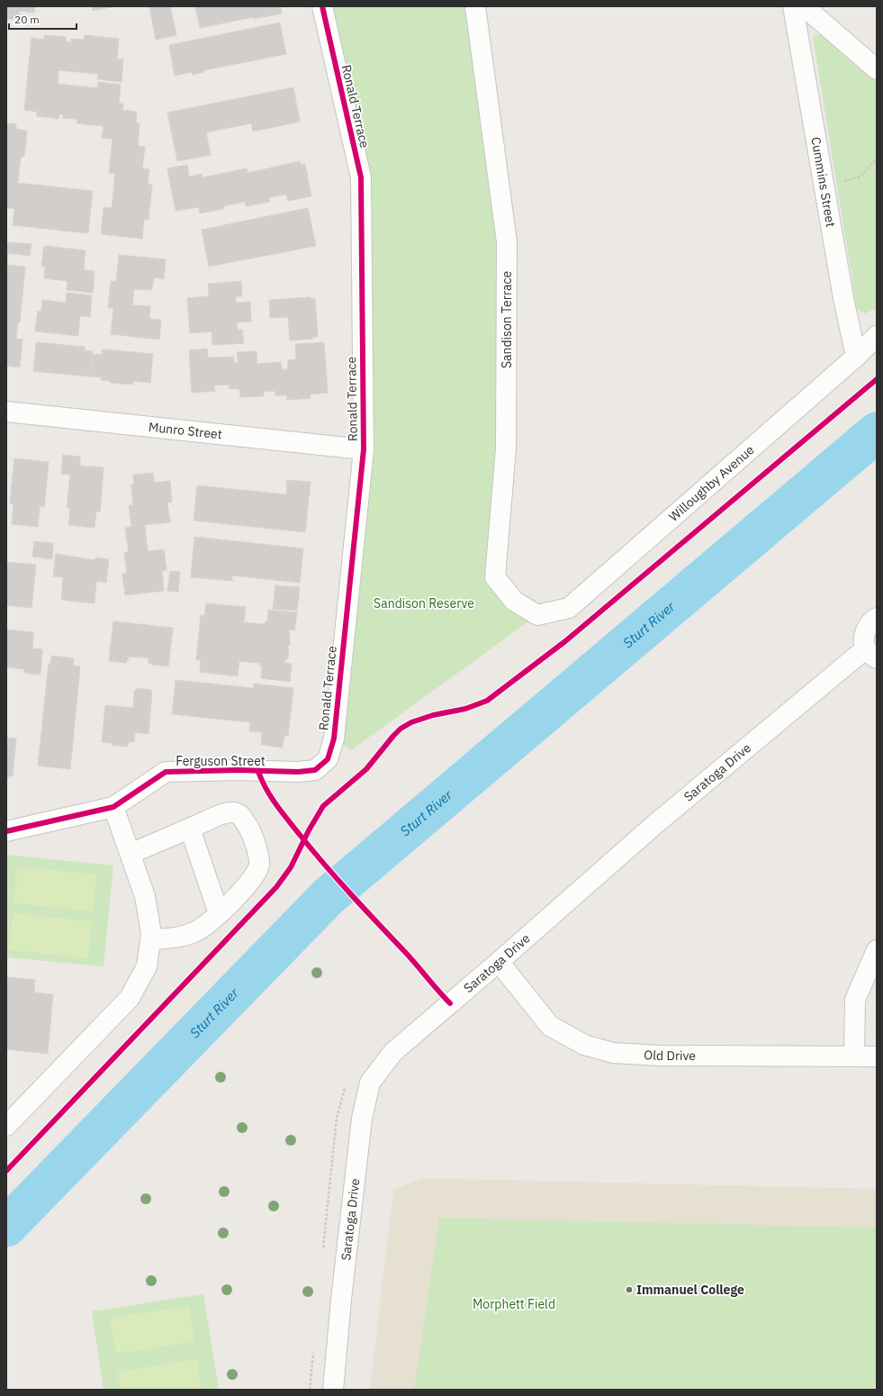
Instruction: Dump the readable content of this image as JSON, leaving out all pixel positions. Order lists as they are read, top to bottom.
{
  "streets": {
    "street": [
      "Ronald Terrace",
      "Cummins Street",
      "Sandison Terrace",
      "Munro Street",
      "Willoughby Avenue",
      "Ferguson Street",
      "Saratoga Drive",
      "Old Drive"
    ]
  },
  "crossings": [
    ["Ronald Terrace", "Munro Street"],
    ["Ronald Terrace", "Ferguson Street"],
    ["Cummins Street", "Willoughby Avenue"],
    ["Sandison Terrace", "Willoughby Avenue"],
    ["Saratoga Drive", "Old Drive"]
  ],
  "water": ["Sturt River"],
  "parks": ["Sandison Reserve", "Morphett Field"],
  "places": ["Immanuel College"],
  "scale_bar": "20 m"
}
